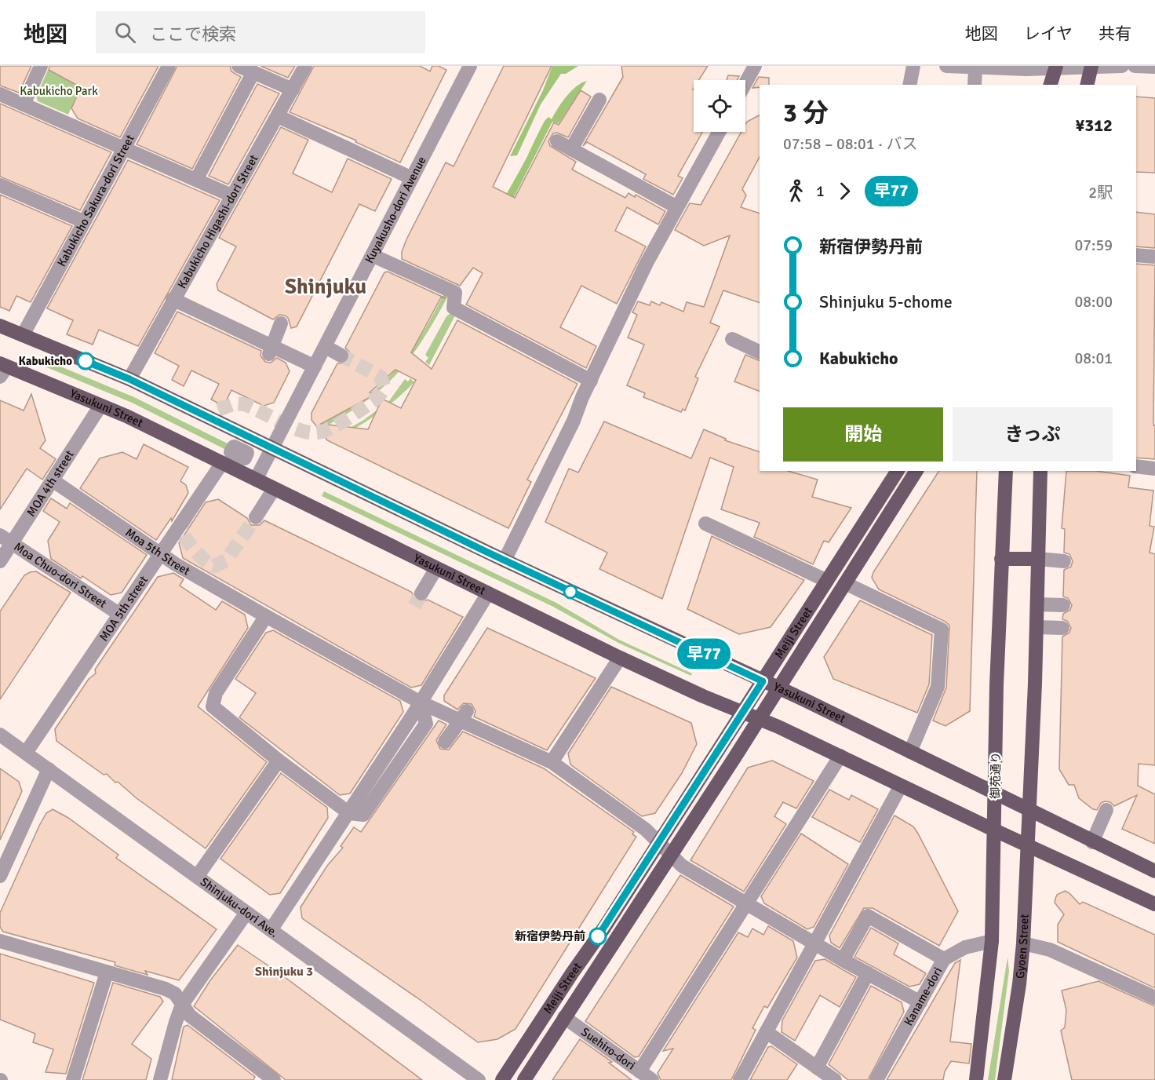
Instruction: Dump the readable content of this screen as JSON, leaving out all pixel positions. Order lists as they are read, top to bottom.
{
  "streets": {
    "main road": [
      "Yasukuni Street",
      "Meiji Street",
      "御苑通り",
      "Gyoen Street"
    ],
    "street": [
      "Kabukicho Sakura-dori Street",
      "Kuyakusho-dori Avenue",
      "Kabukicho Higashi-dori Street",
      "MOA 4th street",
      "Moa 5th Street",
      "Moa Chuo-dori Street",
      "MOA 5th street",
      "Shinjuku-dori Ave.",
      "Kaname-dori",
      "Suehiro-dori"
    ]
  },
  "crossings": [
    ["Kabukicho Sakura-dori Street", "Yasukuni Street"],
    ["Kuyakusho-dori Avenue", "Yasukuni Street"],
    ["Kabukicho Higashi-dori Street", "Yasukuni Street"],
    ["Yasukuni Street", "MOA 4th street"],
    ["Yasukuni Street", "MOA 5th street"],
    ["Yasukuni Street", "Meiji Street"],
    ["Yasukuni Street", "御苑通り"],
    ["Yasukuni Street", "Gyoen Street"],
    ["MOA 4th street", "Moa 5th Street"],
    ["MOA 4th street", "Moa Chuo-dori Street"],
    ["Moa 5th Street", "MOA 5th street"],
    ["Moa 5th Street", "Meiji Street"],
    ["Moa 5th Street", "Kaname-dori"],
    ["Moa Chuo-dori Street", "MOA 5th street"],
    ["MOA 5th street", "Shinjuku-dori Ave."],
    ["Meiji Street", "Suehiro-dori"],
    ["御苑通り", "Kaname-dori"]
  ],
  "districts": ["Shinjuku", "Shinjuku 3"],
  "parks": ["Kabukicho Park"],
  "places": ["Kabukicho", "新宿伊勢丹前"],
  "lines": ["bus line 早77"],
  "page": {
    "header": "地図",
    "search": "ここで検索",
    "nav": ["地図", "レイヤ", "共有"],
    "on_map": "早77",
    "heading": ["3 分", "07:58 – 08:01 · バス", "¥312"],
    "legs": ["1", "早77", "2駅"],
    "list": [
      {
        "name": "新宿伊勢丹前",
        "value": "07:59"
      },
      {
        "name": "Shinjuku 5-chome",
        "value": "08:00"
      },
      {
        "name": "Kabukicho",
        "value": "08:01"
      }
    ],
    "buttons": ["開始", "きっぷ"]
  }
}
